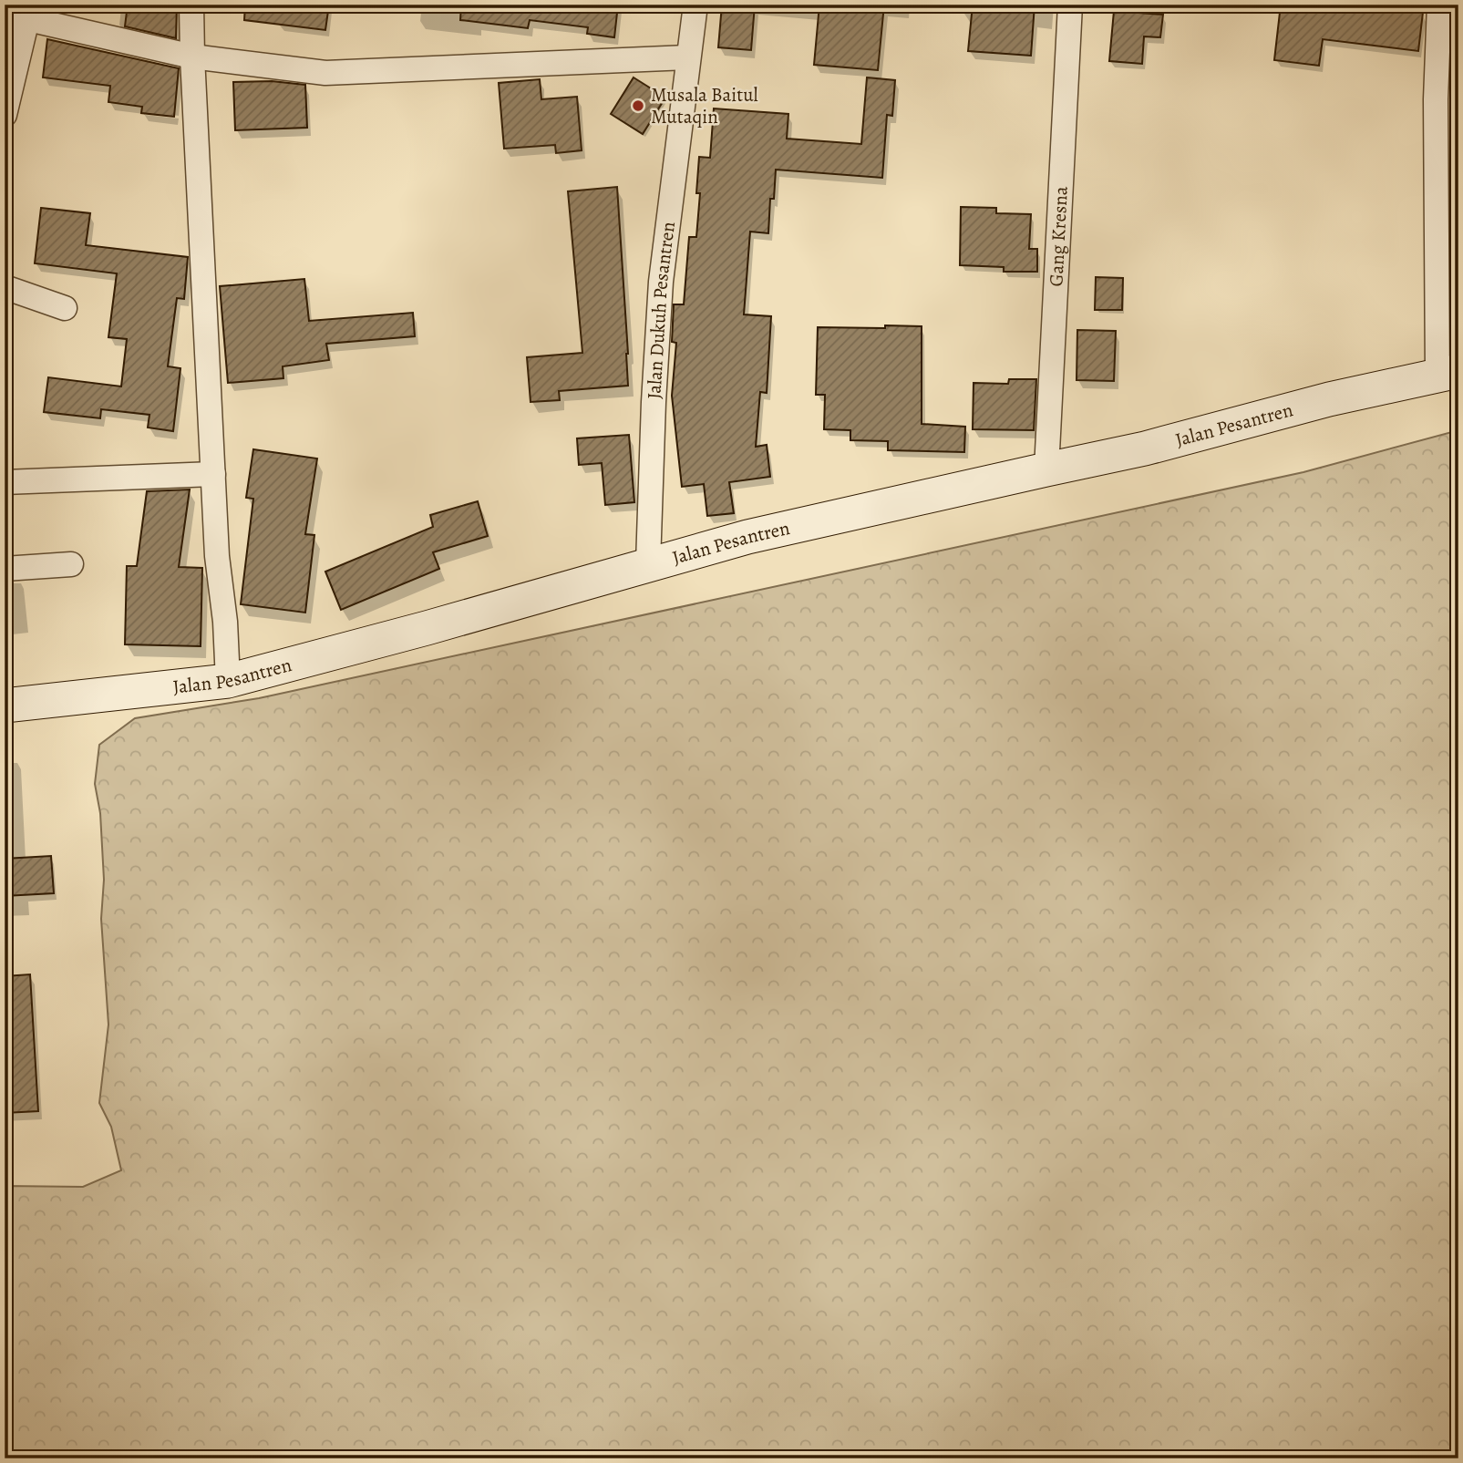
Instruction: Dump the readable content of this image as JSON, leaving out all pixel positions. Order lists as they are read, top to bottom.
{
  "streets": {
    "main road": ["Jalan Pesantren"],
    "street": ["Gang Kresna", "Jalan Dukuh Pesantren"]
  },
  "crossings": [
    ["Gang Kresna", "Jalan Pesantren"],
    ["Jalan Dukuh Pesantren", "Jalan Pesantren"]
  ],
  "places": ["Musala Baitul Mutaqin"]
}
